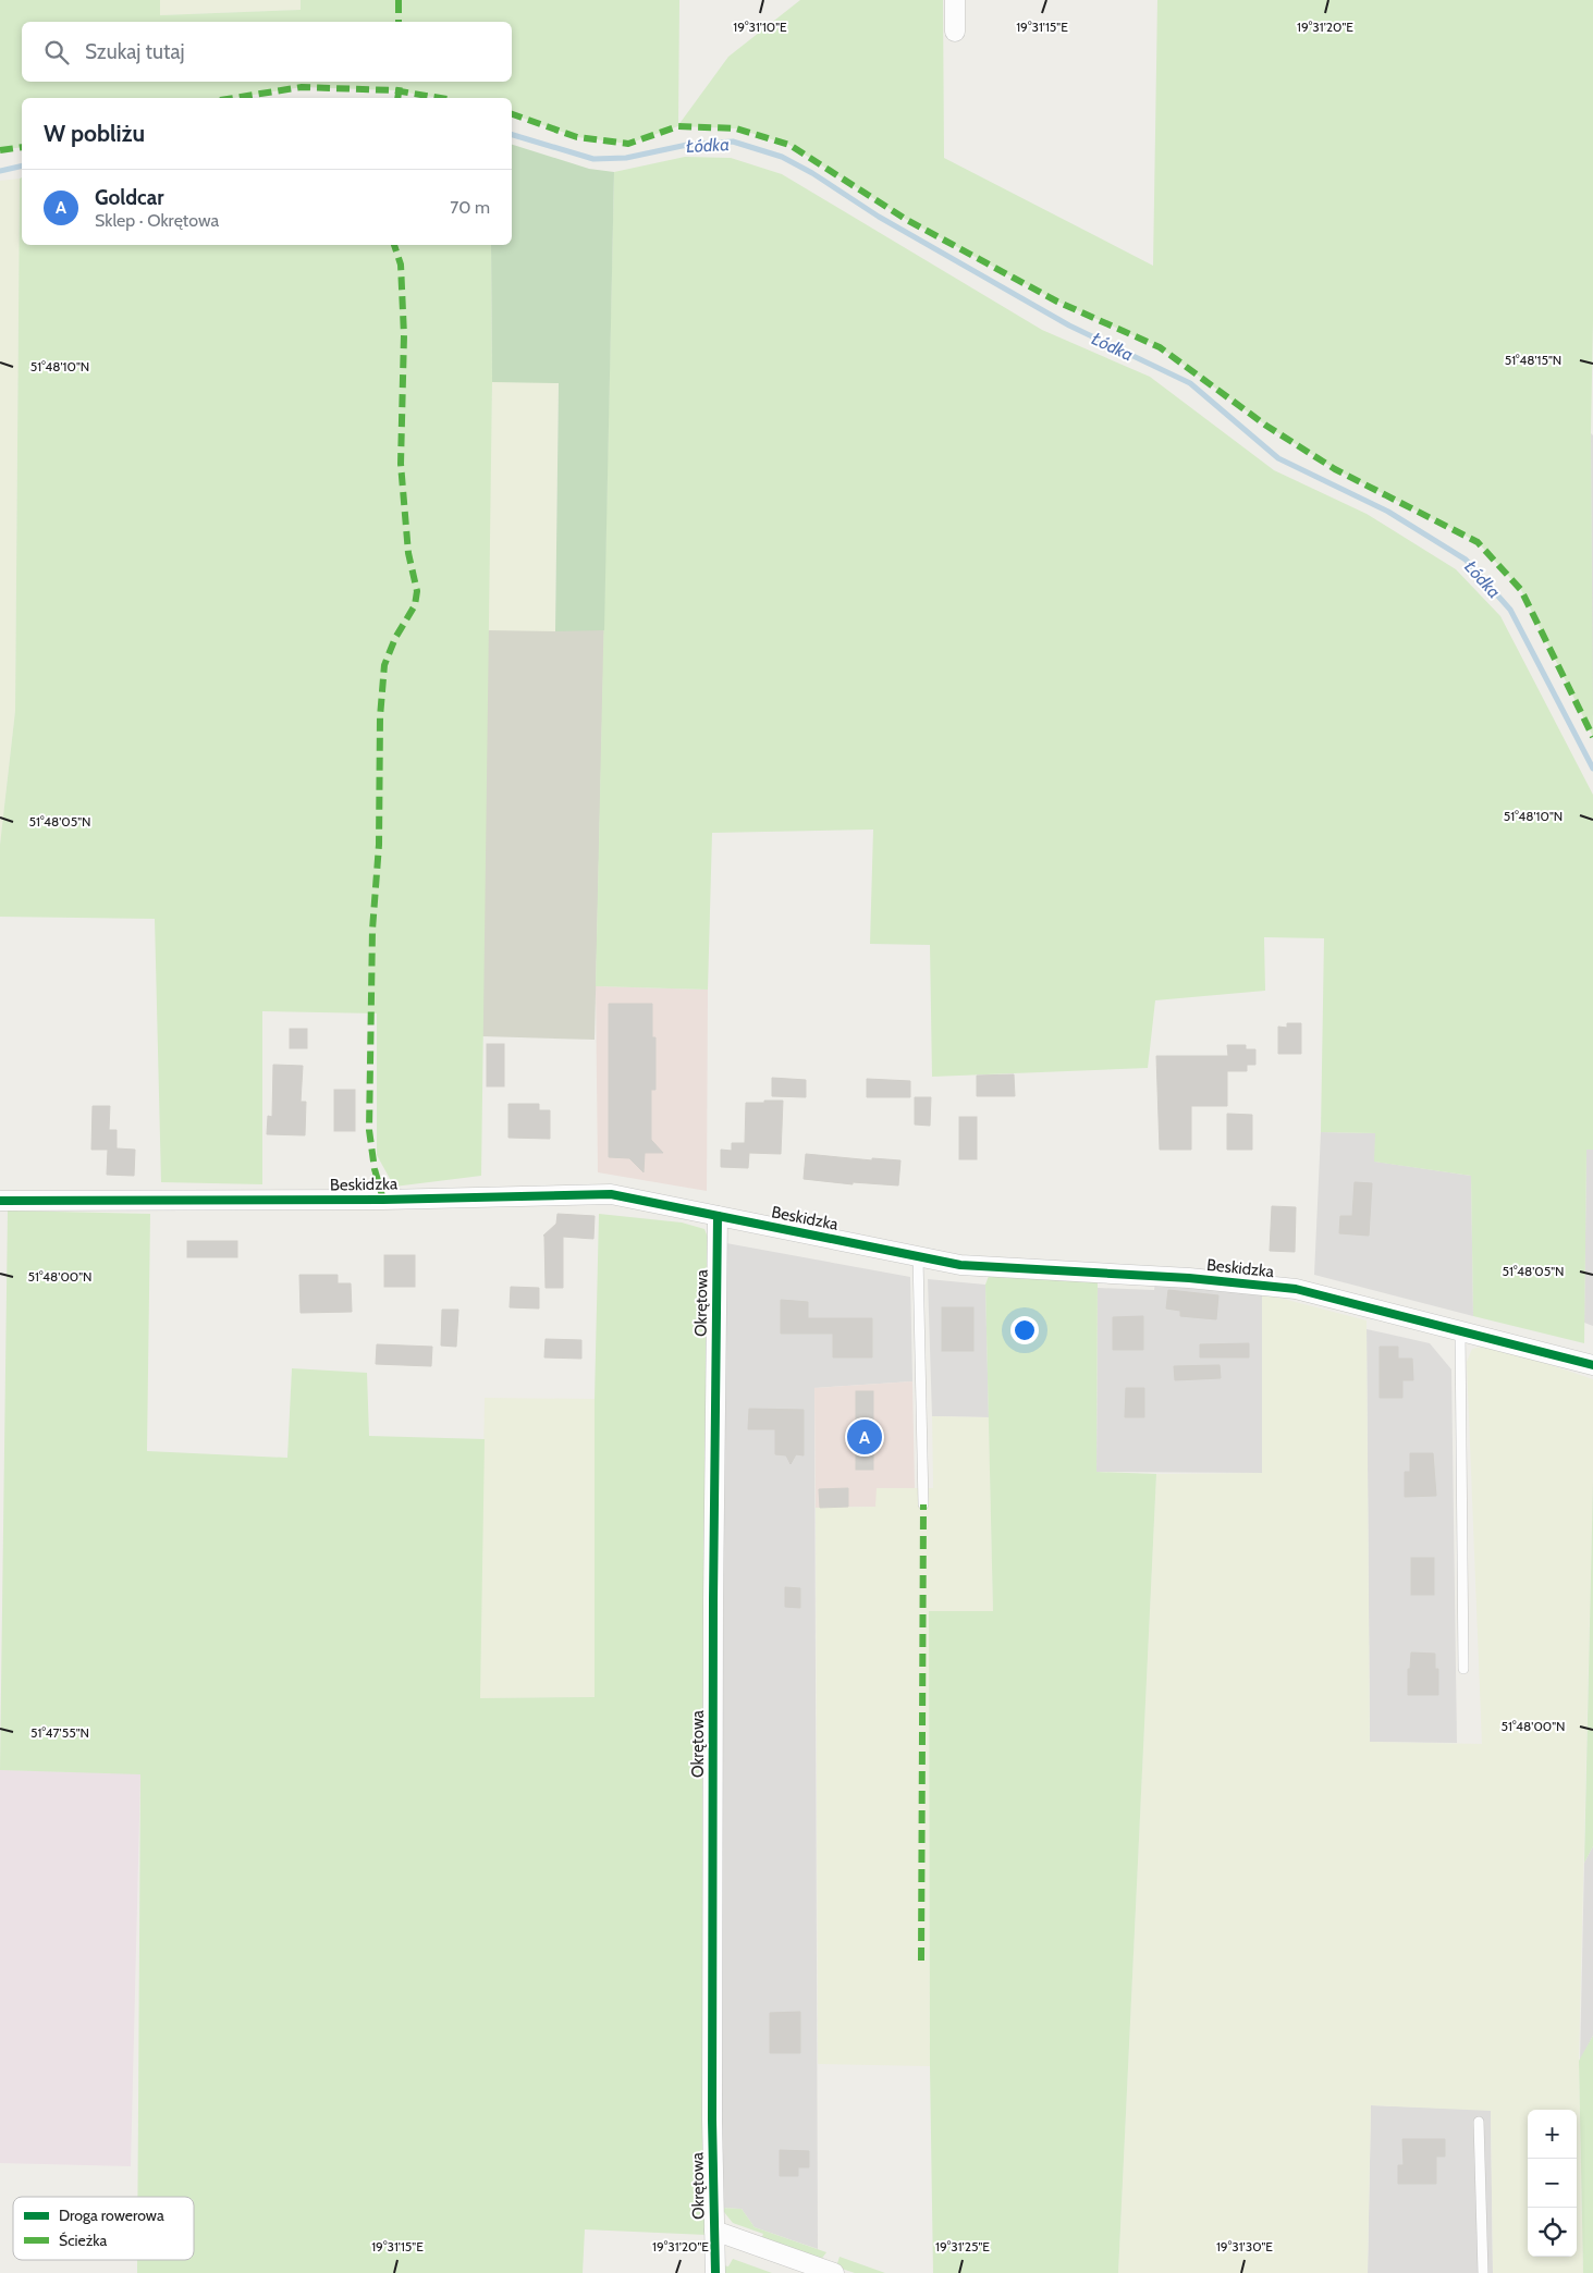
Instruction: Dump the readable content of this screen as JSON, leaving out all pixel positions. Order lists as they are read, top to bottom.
{
  "streets": {
    "street": ["Beskidzka", "Okrętowa"]
  },
  "crossings": [
    ["Beskidzka", "Okrętowa"]
  ],
  "water": ["Łódka"],
  "legend": ["Droga rowerowa", "Ścieżka"],
  "page": {
    "search": "Szukaj tutaj",
    "heading": "W pobliżu",
    "list": [
      {
        "mark": "A",
        "name": "Goldcar",
        "note": "Sklep · Okrętowa",
        "value": "70 m"
      }
    ],
    "pins": "A",
    "map_buttons": ["+", "−"]
  },
  "coordinates": [
    "19°31'10\"E",
    "19°31'15\"E",
    "19°31'20\"E",
    "51°48'15\"N",
    "51°48'10\"N",
    "51°48'05\"N",
    "51°48'00\"N",
    "51°47'55\"N",
    "19°31'25\"E",
    "19°31'30\"E"
  ]
}
